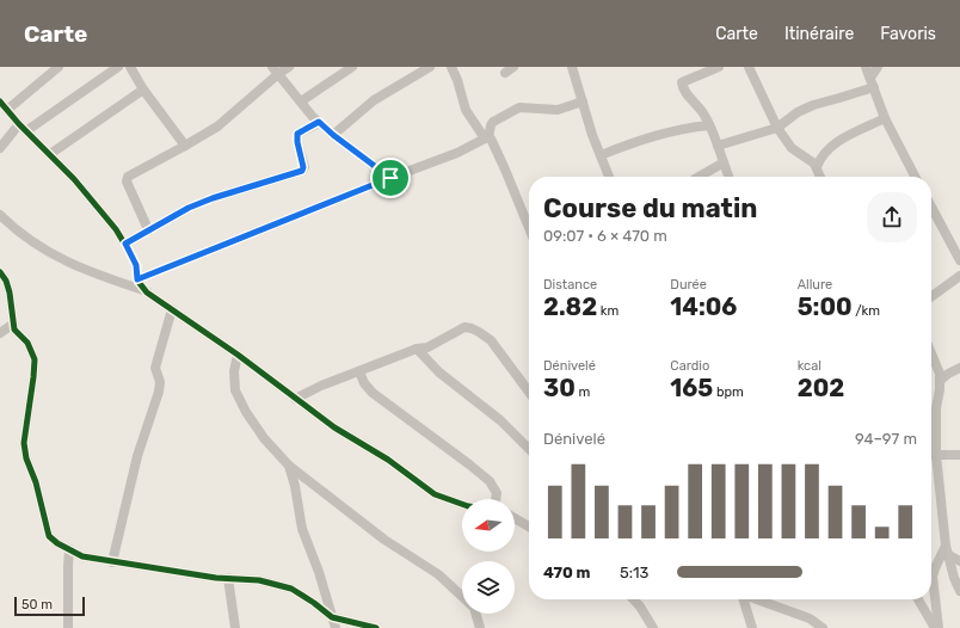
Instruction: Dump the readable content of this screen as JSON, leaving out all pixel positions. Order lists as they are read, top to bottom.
{
  "scale_bar": "50 m",
  "north": "left",
  "page": {
    "header": "Carte",
    "nav": ["Carte", "Itinéraire", "Favoris"],
    "heading": ["Course du matin", "09:07 · 6 × 470 m"],
    "stats": [
      ["Distance", "2.82 km"],
      ["Durée", "14:06"],
      ["Allure", "5:00 /km"],
      ["Dénivelé", "30 m"],
      ["Cardio", "165 bpm"],
      ["kcal", "202"]
    ],
    "chart": ["Dénivelé", "94–97 m"],
    "list": [
      {
        "name": "470 m",
        "note": "5:13"
      }
    ],
    "scale": "50 m"
  }
}
